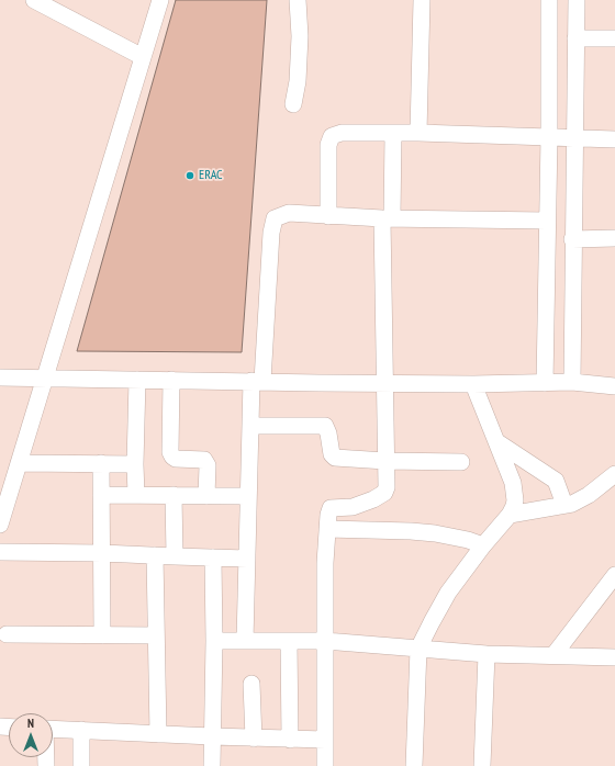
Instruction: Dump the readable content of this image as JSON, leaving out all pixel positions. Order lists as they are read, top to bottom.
{
  "places": ["ERAC"],
  "north": "top"
}
